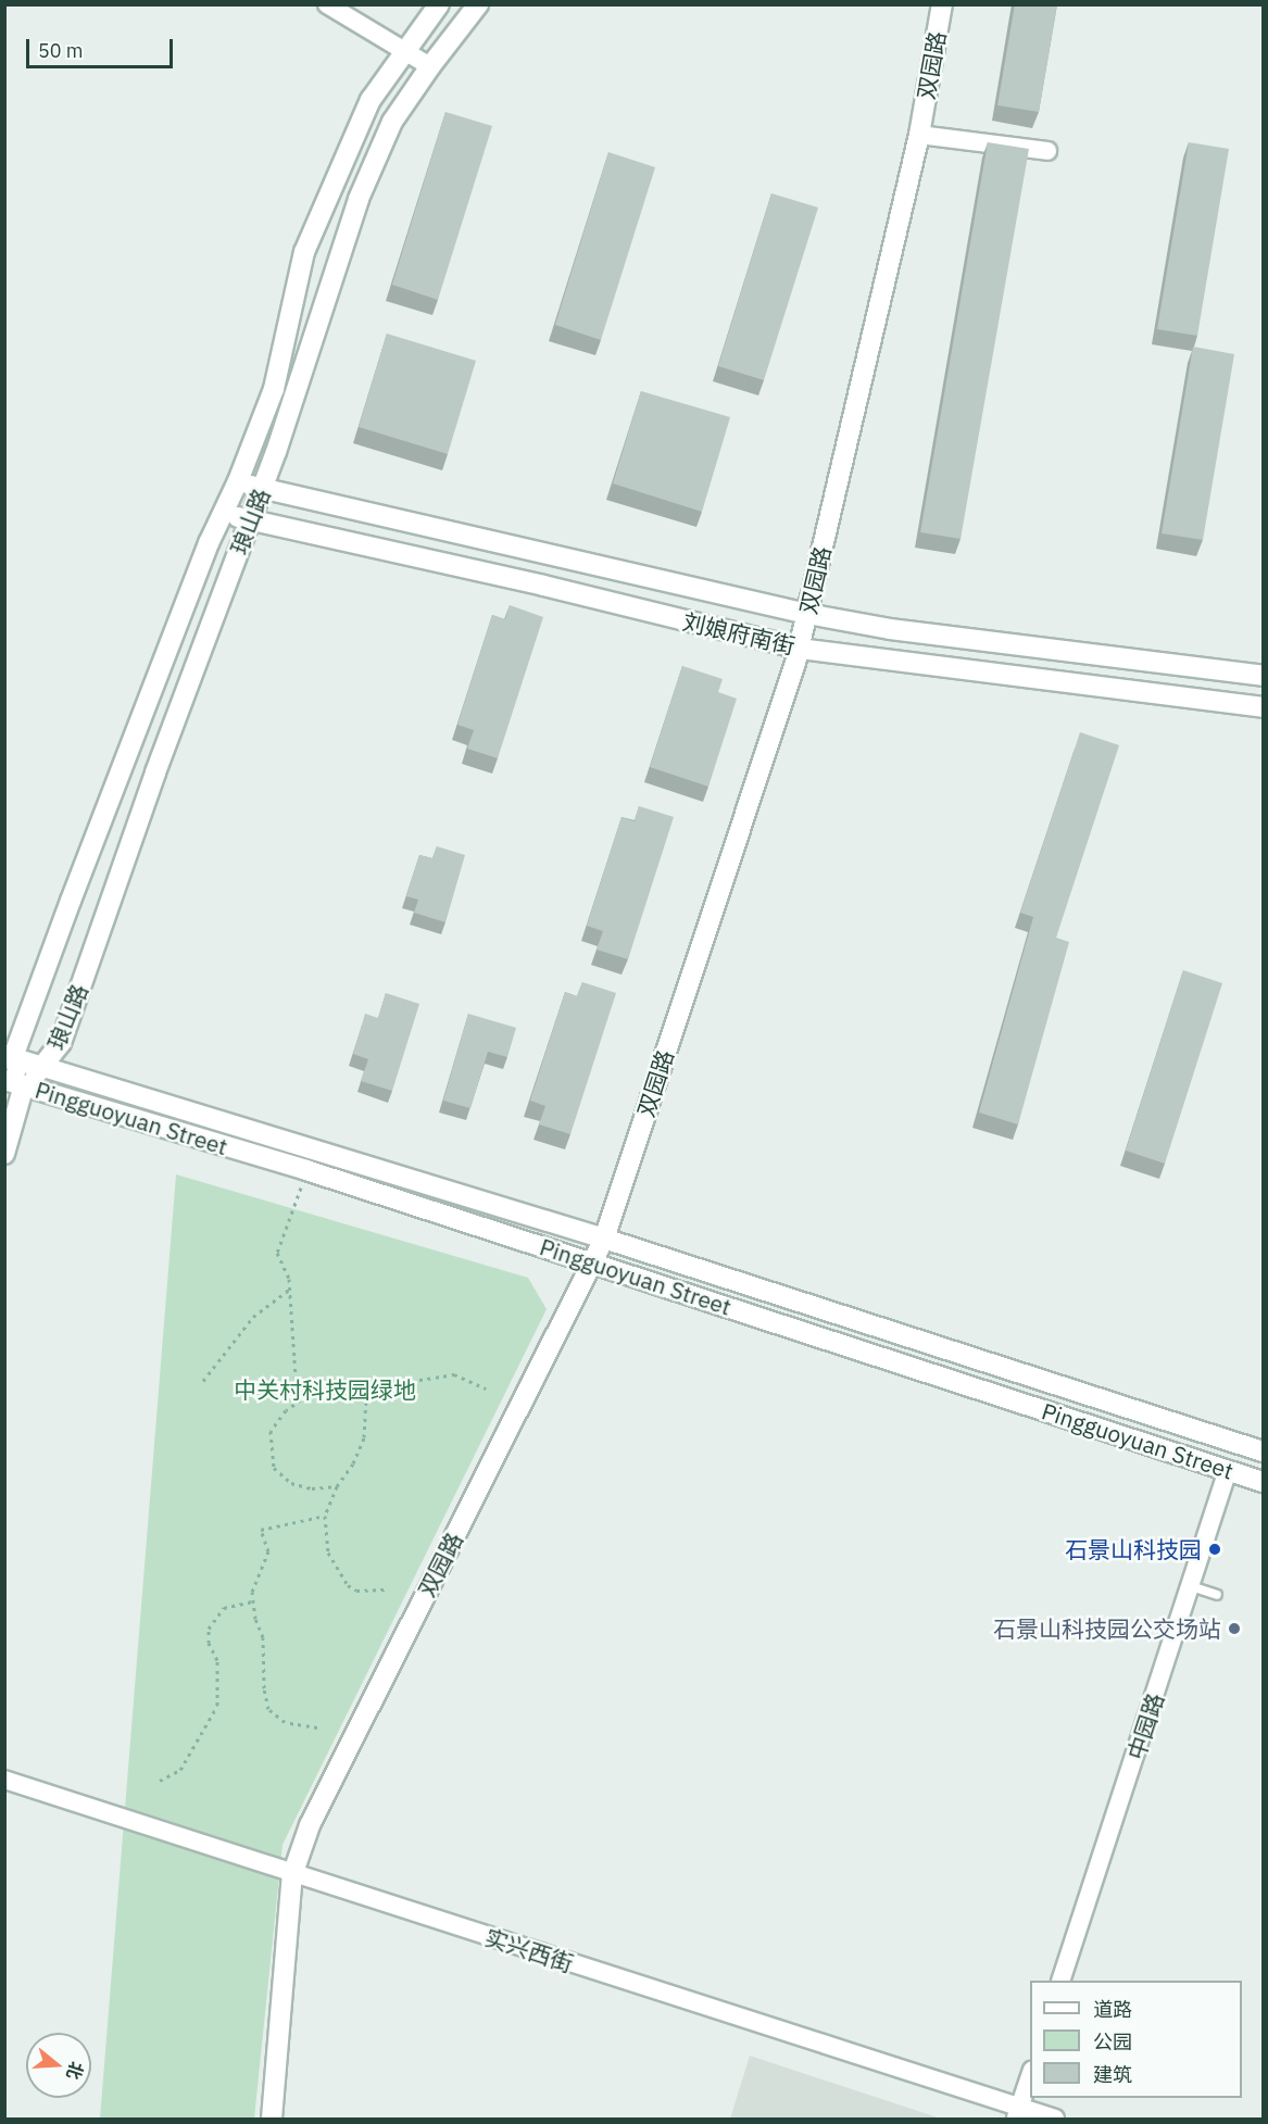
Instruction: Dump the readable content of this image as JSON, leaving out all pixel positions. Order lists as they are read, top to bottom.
{
  "streets": {
    "main road": [
      "双园路",
      "琅山路",
      "刘娘府南街",
      "Pingguoyuan Street"
    ],
    "street": ["中园路", "实兴西街"]
  },
  "crossings": [
    ["双园路", "刘娘府南街"],
    ["双园路", "Pingguoyuan Street"],
    ["双园路", "实兴西街"],
    ["琅山路", "刘娘府南街"],
    ["琅山路", "Pingguoyuan Street"],
    ["Pingguoyuan Street", "中园路"]
  ],
  "parks": ["中关村科技园绿地"],
  "places": ["石景山科技园", "石景山科技园公交场站"],
  "legend": ["道路", "公园", "建筑"],
  "scale_bar": "50 m",
  "north": "right"
}
